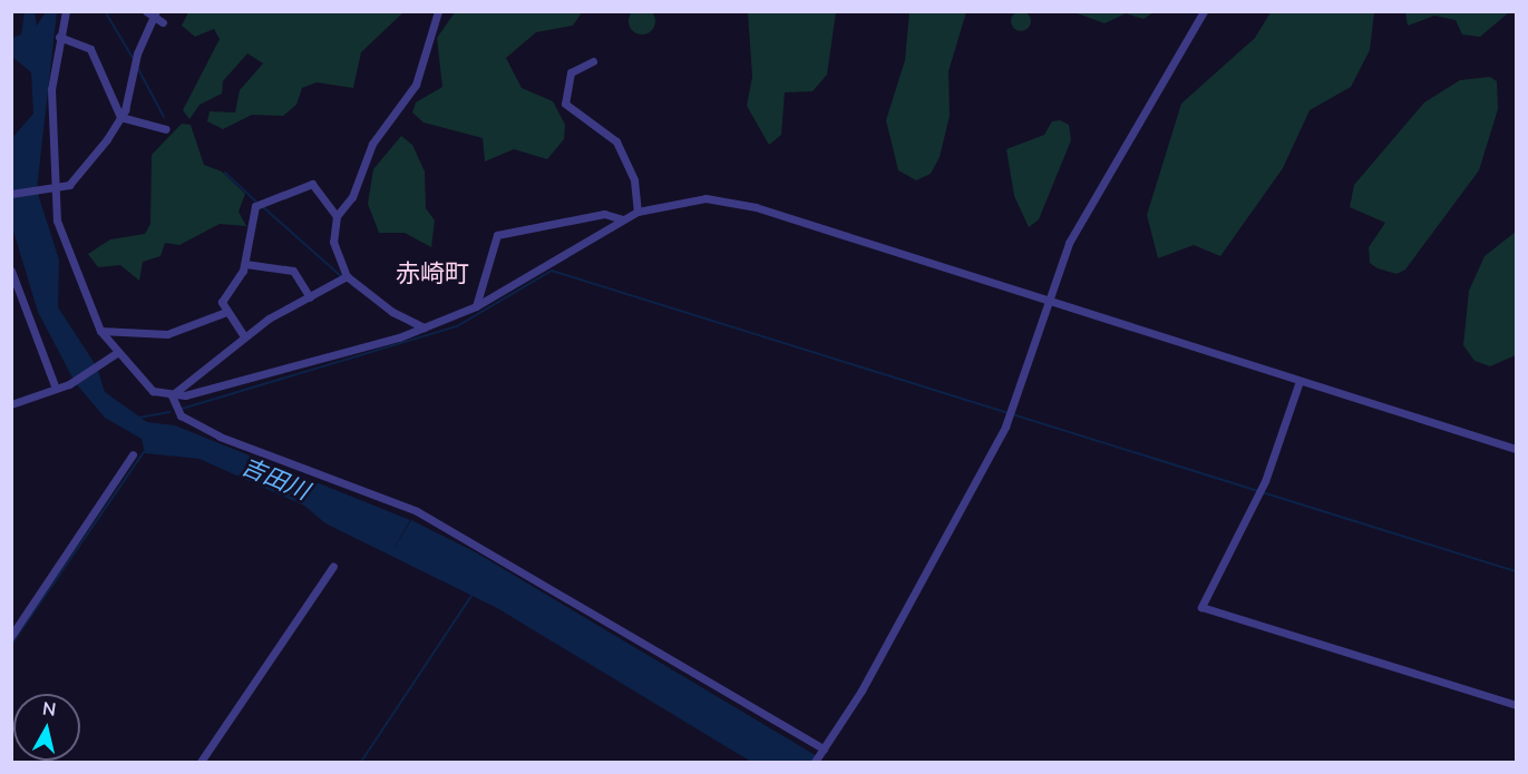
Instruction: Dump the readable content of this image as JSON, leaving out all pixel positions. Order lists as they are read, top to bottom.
{
  "districts": ["赤崎町"],
  "water": ["吉田川"],
  "north": "top"
}
